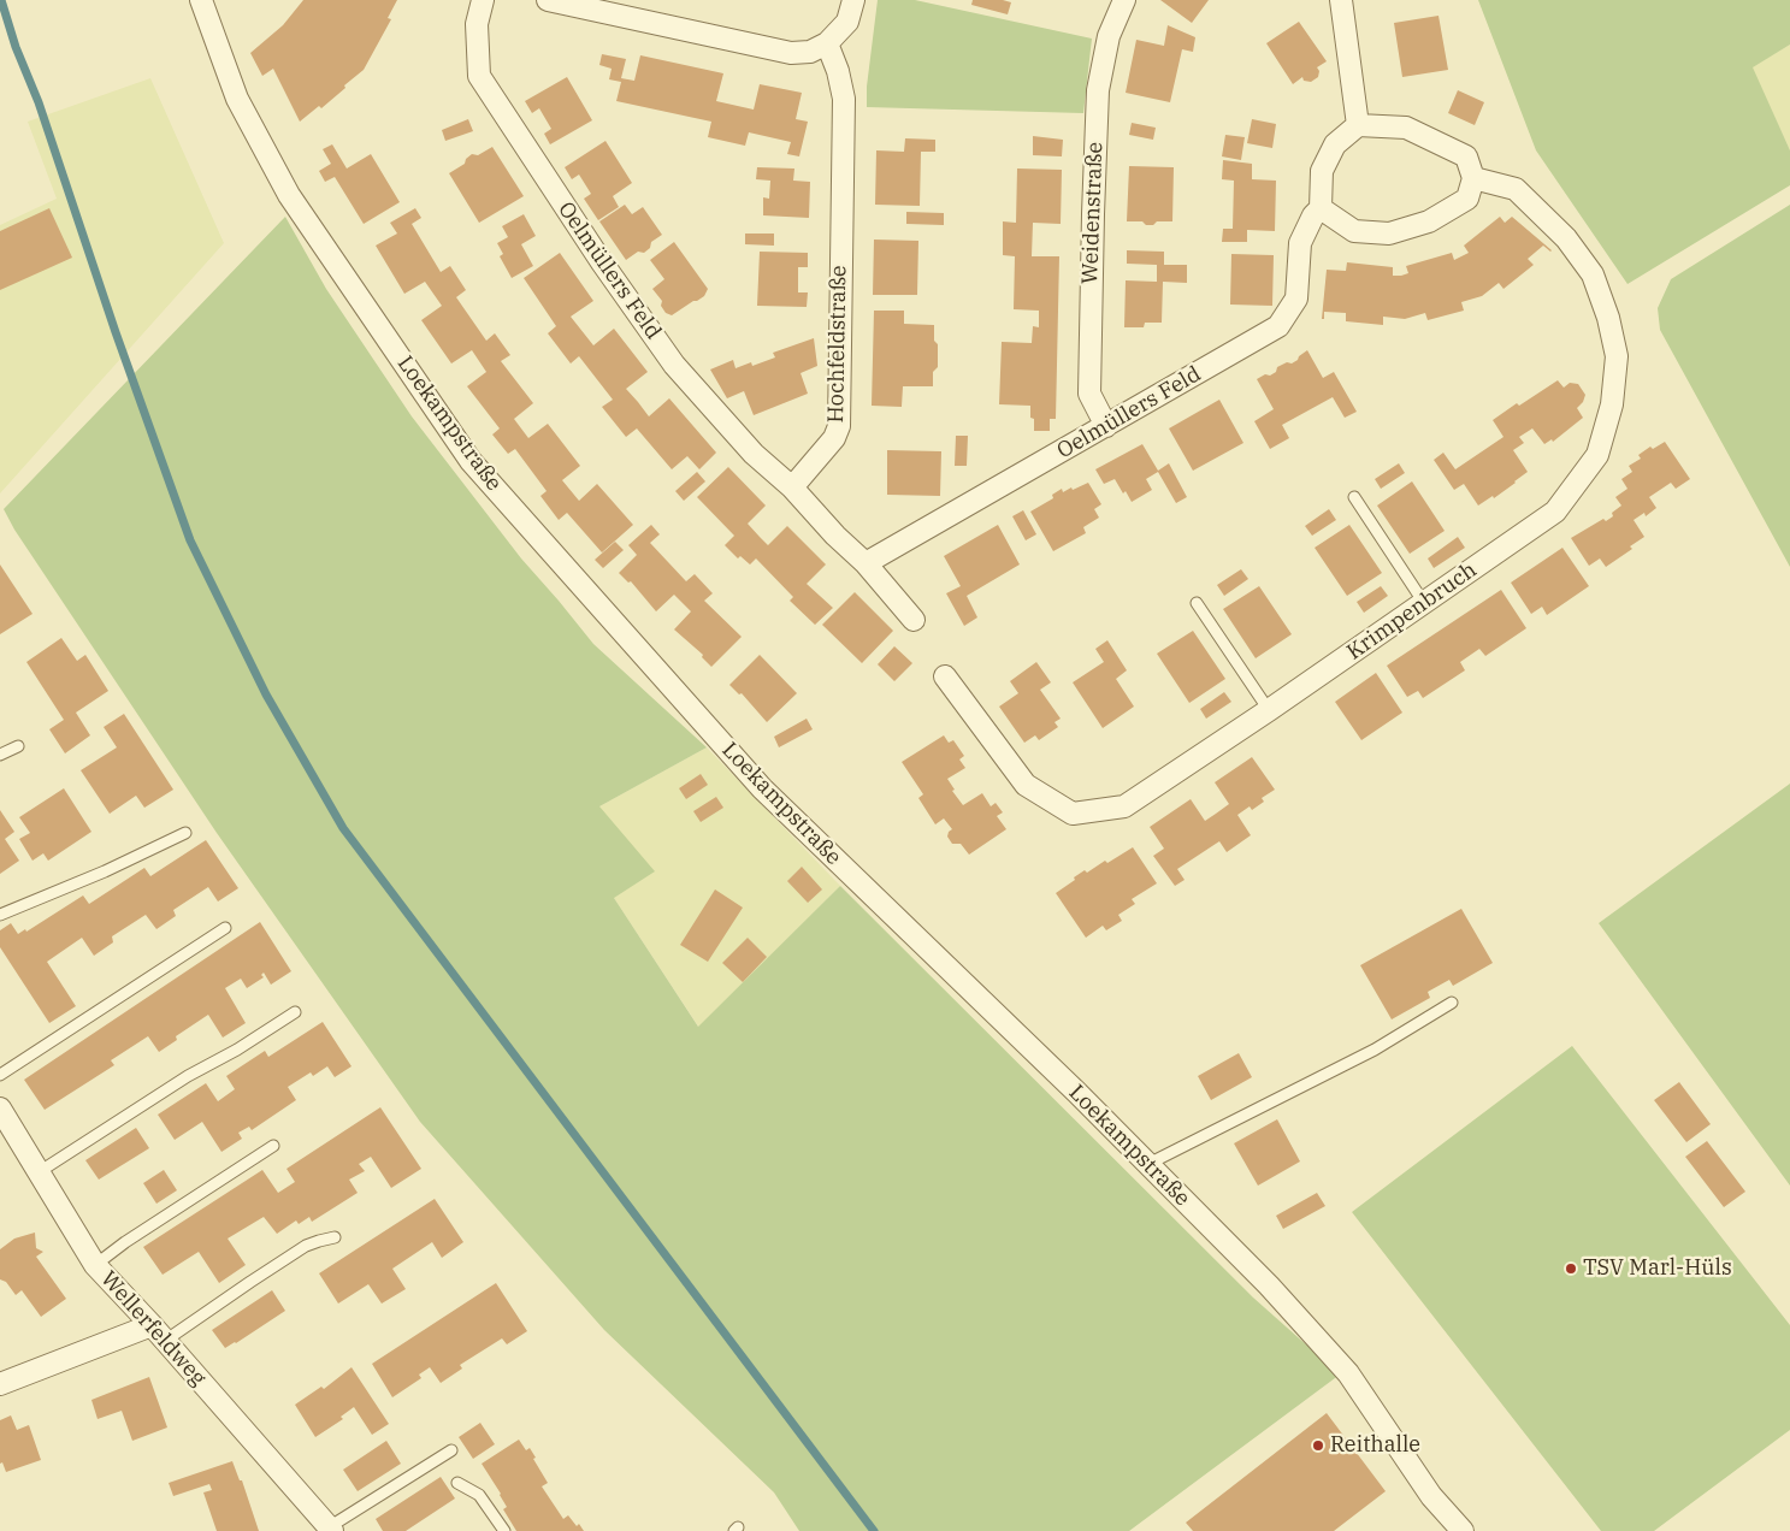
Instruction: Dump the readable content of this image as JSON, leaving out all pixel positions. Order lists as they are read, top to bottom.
{
  "streets": {
    "street": [
      "Weidenstraße",
      "Oelmüllers Feld",
      "Hochfeldstraße",
      "Loekampstraße",
      "Krimpenbruch",
      "Wellerfeldweg"
    ]
  },
  "crossings": [
    ["Weidenstraße", "Oelmüllers Feld"],
    ["Oelmüllers Feld", "Hochfeldstraße"],
    ["Oelmüllers Feld", "Krimpenbruch"]
  ],
  "places": ["TSV Marl-Hüls", "Reithalle"]
}
